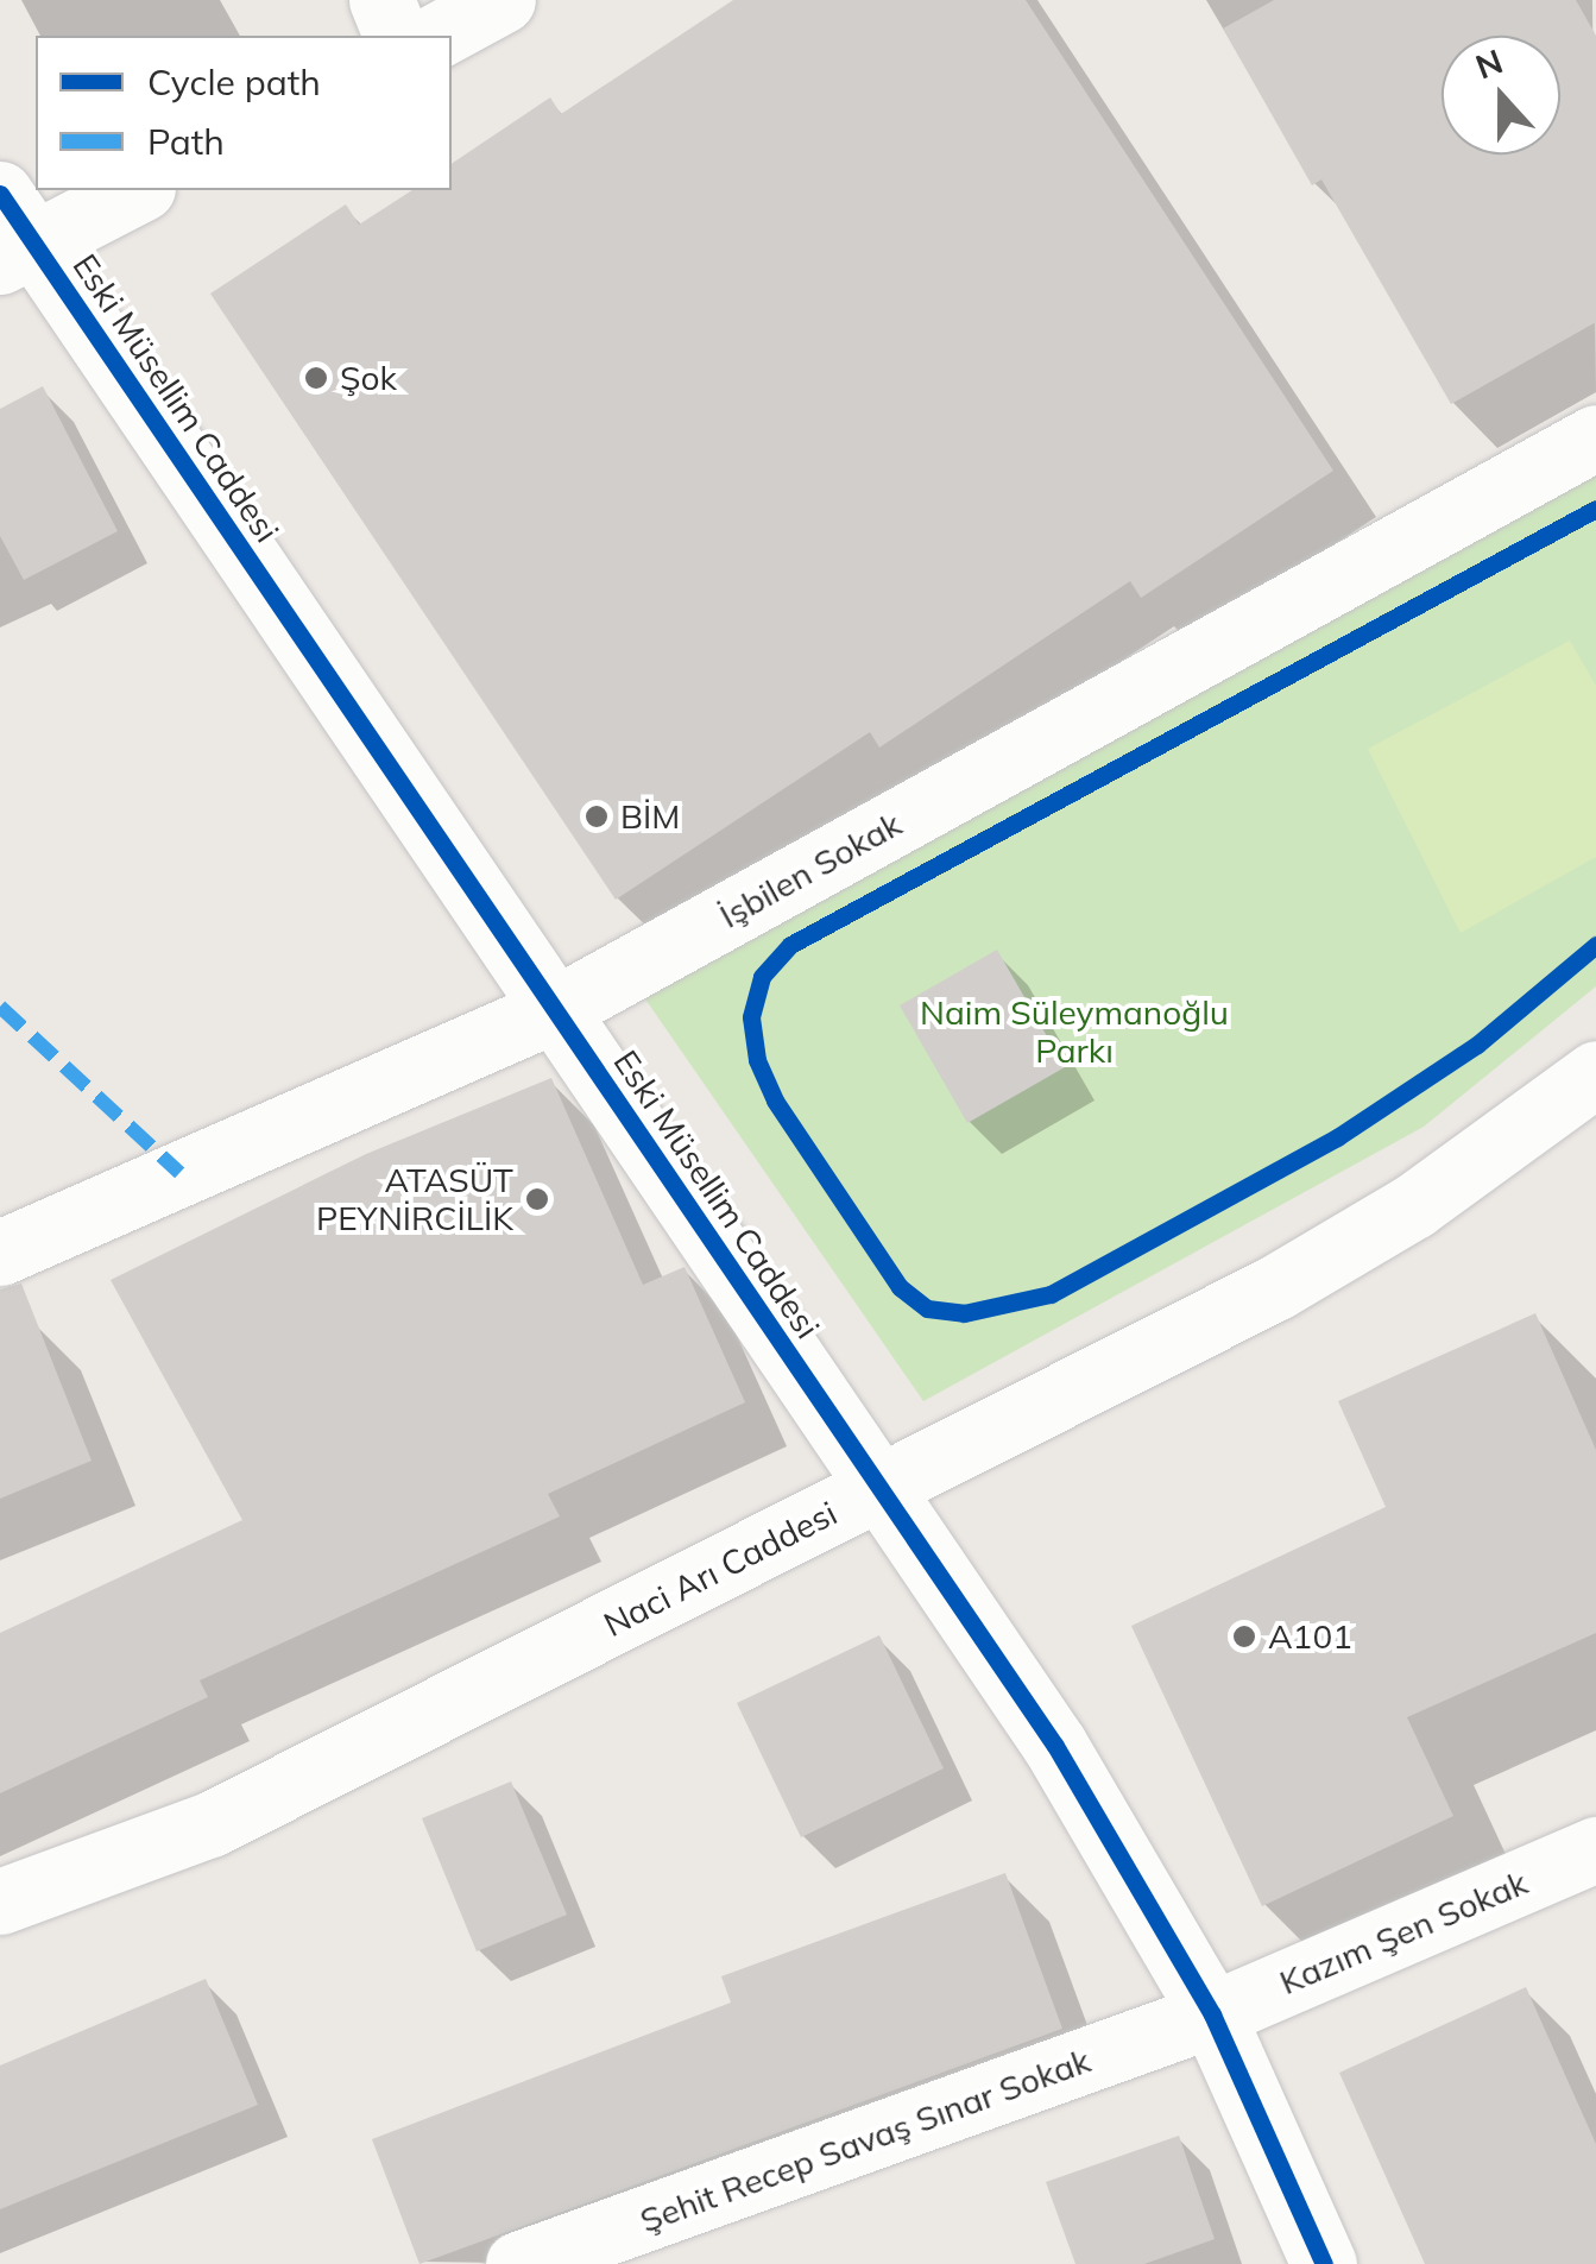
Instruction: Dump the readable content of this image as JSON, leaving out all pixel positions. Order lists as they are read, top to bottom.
{
  "streets": {
    "street": [
      "Eski Müsellim Caddesi",
      "İşbilen Sokak",
      "Naci Arı Caddesi",
      "Kazım Şen Sokak",
      "Şehit Recep Savaş Sınar Sokak"
    ]
  },
  "crossings": [
    ["Eski Müsellim Caddesi", "İşbilen Sokak"],
    ["Eski Müsellim Caddesi", "Naci Arı Caddesi"],
    ["Eski Müsellim Caddesi", "Kazım Şen Sokak"],
    ["Eski Müsellim Caddesi", "Şehit Recep Savaş Sınar Sokak"],
    ["Kazım Şen Sokak", "Şehit Recep Savaş Sınar Sokak"]
  ],
  "parks": ["Naim Süleymanoğlu Parkı"],
  "places": [
    "Şok",
    "BİM",
    "ATASÜT PEYNİRCİLİK",
    "A101"
  ],
  "legend": ["Cycle path", "Path"],
  "north": "top"
}
